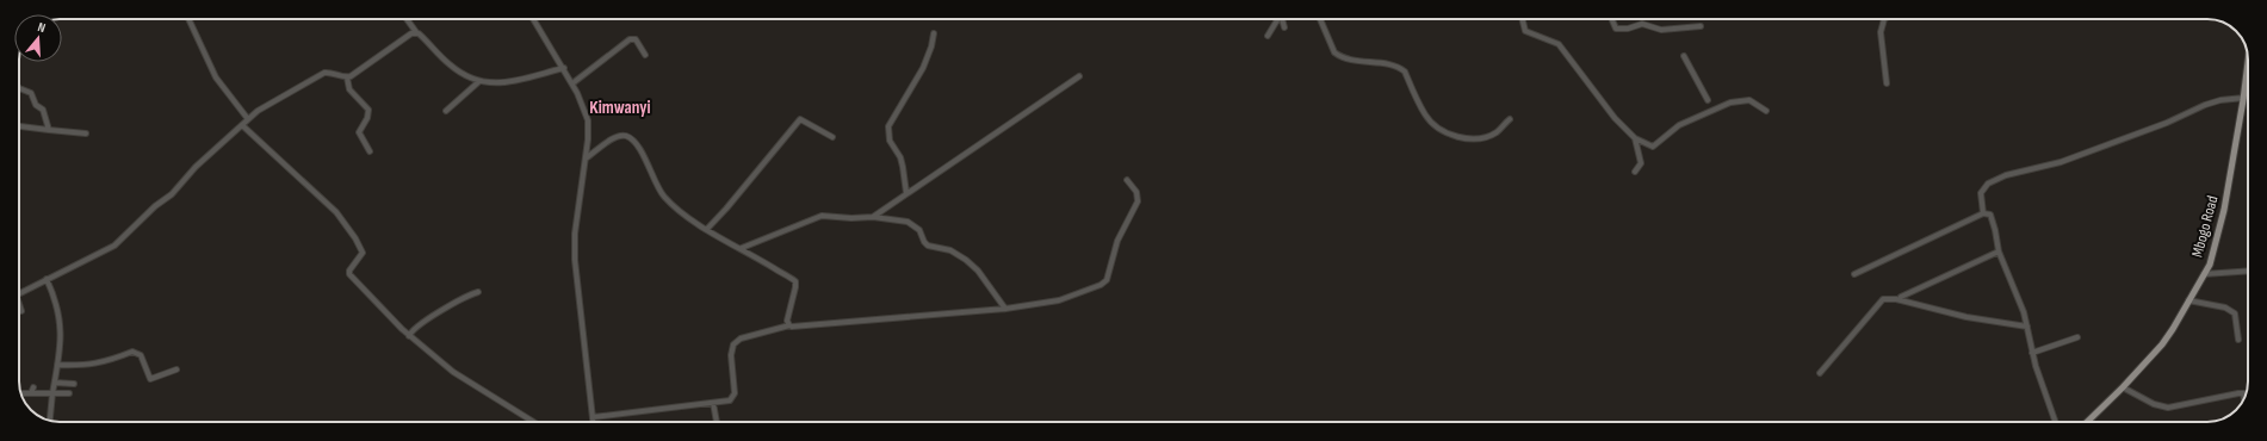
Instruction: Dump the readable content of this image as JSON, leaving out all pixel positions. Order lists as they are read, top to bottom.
{
  "streets": {
    "main road": ["Mbogo Road"]
  },
  "districts": ["Kimwanyi"],
  "north": "top"
}
